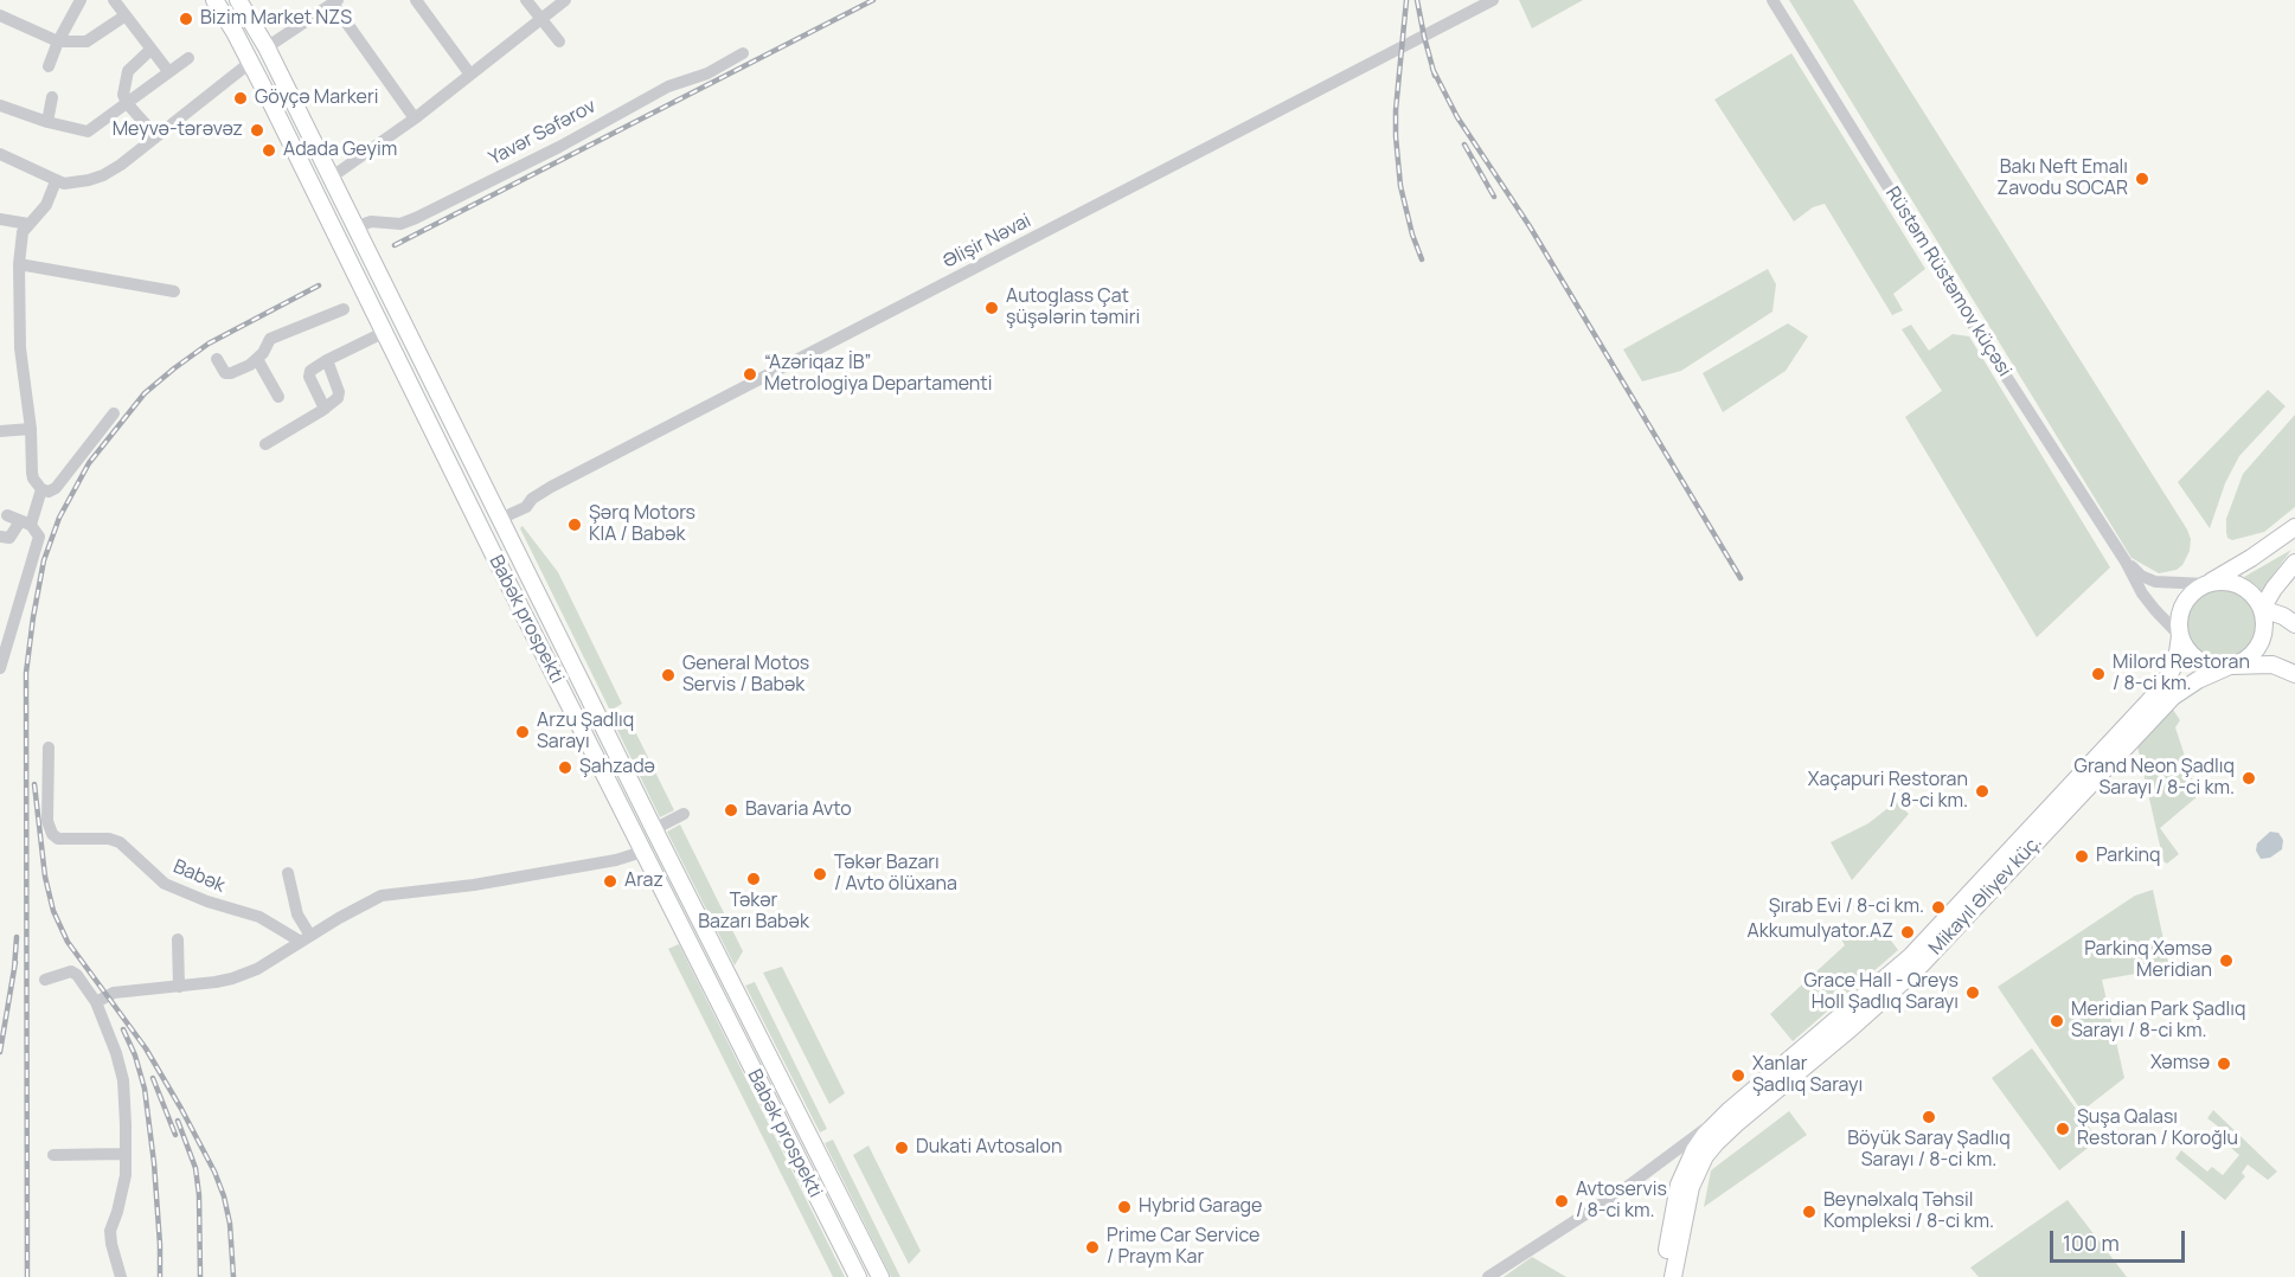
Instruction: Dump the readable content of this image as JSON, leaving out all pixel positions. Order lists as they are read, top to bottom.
{
  "streets": {
    "main road": ["Babək prospekti", "Mikayıl Əliyev küç."],
    "street": [
      "Yavər Səfərov",
      "Əlişir Nəvai",
      "Rüstəm Rüstəmov küçəsi",
      "Babək"
    ]
  },
  "crossings": [
    ["Yavər Səfərov", "Babək prospekti"],
    ["Əlişir Nəvai", "Babək prospekti"],
    ["Rüstəm Rüstəmov küçəsi", "Mikayıl Əliyev küç."]
  ],
  "places": [
    "Bizim Market NZS",
    "Göyçə Markeri",
    "Meyvə-tərəvəz",
    "Adada Geyim",
    "Bakı Neft Emalı Zavodu SOCAR",
    "Autoglass Çat şüşələrin təmiri",
    "“Azəriqaz İB” Metrologiya Departamenti",
    "Şərq Motors KIA / Babək",
    "Milord Restoran / 8-ci km.",
    "General Motos Servis / Babək",
    "Arzu Şadlıq Sarayı",
    "Şahzadə",
    "Grand Neon Şadlıq Sarayı / 8-ci km.",
    "Xaçapuri Restoran / 8-ci km.",
    "Bavaria Avto",
    "Parkinq",
    "Təkər Bazarı / Avto ölüxana",
    "Təkər Bazarı Babək",
    "Araz",
    "Şırab Evi / 8-ci km.",
    "Akkumulyator.AZ",
    "Parkinq Xəmsə Meridian",
    "Grace Hall - Qreys Holl Şadlıq Sarayı",
    "Meridian Park Şadlıq Sarayı / 8-ci km.",
    "Xəmsə",
    "Xanlar Şadlıq Sarayı",
    "Böyük Saray Şadlıq Sarayı / 8-ci km.",
    "Şuşa Qalası Restoran / Koroğlu",
    "Dukati Avtosalon",
    "Avtoservis / 8-ci km.",
    "Hybrid Garage",
    "Beynəlxalq Təhsil Kompleksi / 8-ci km.",
    "Prime Car Service / Praym Kar"
  ],
  "scale_bar": "100 m"
}
